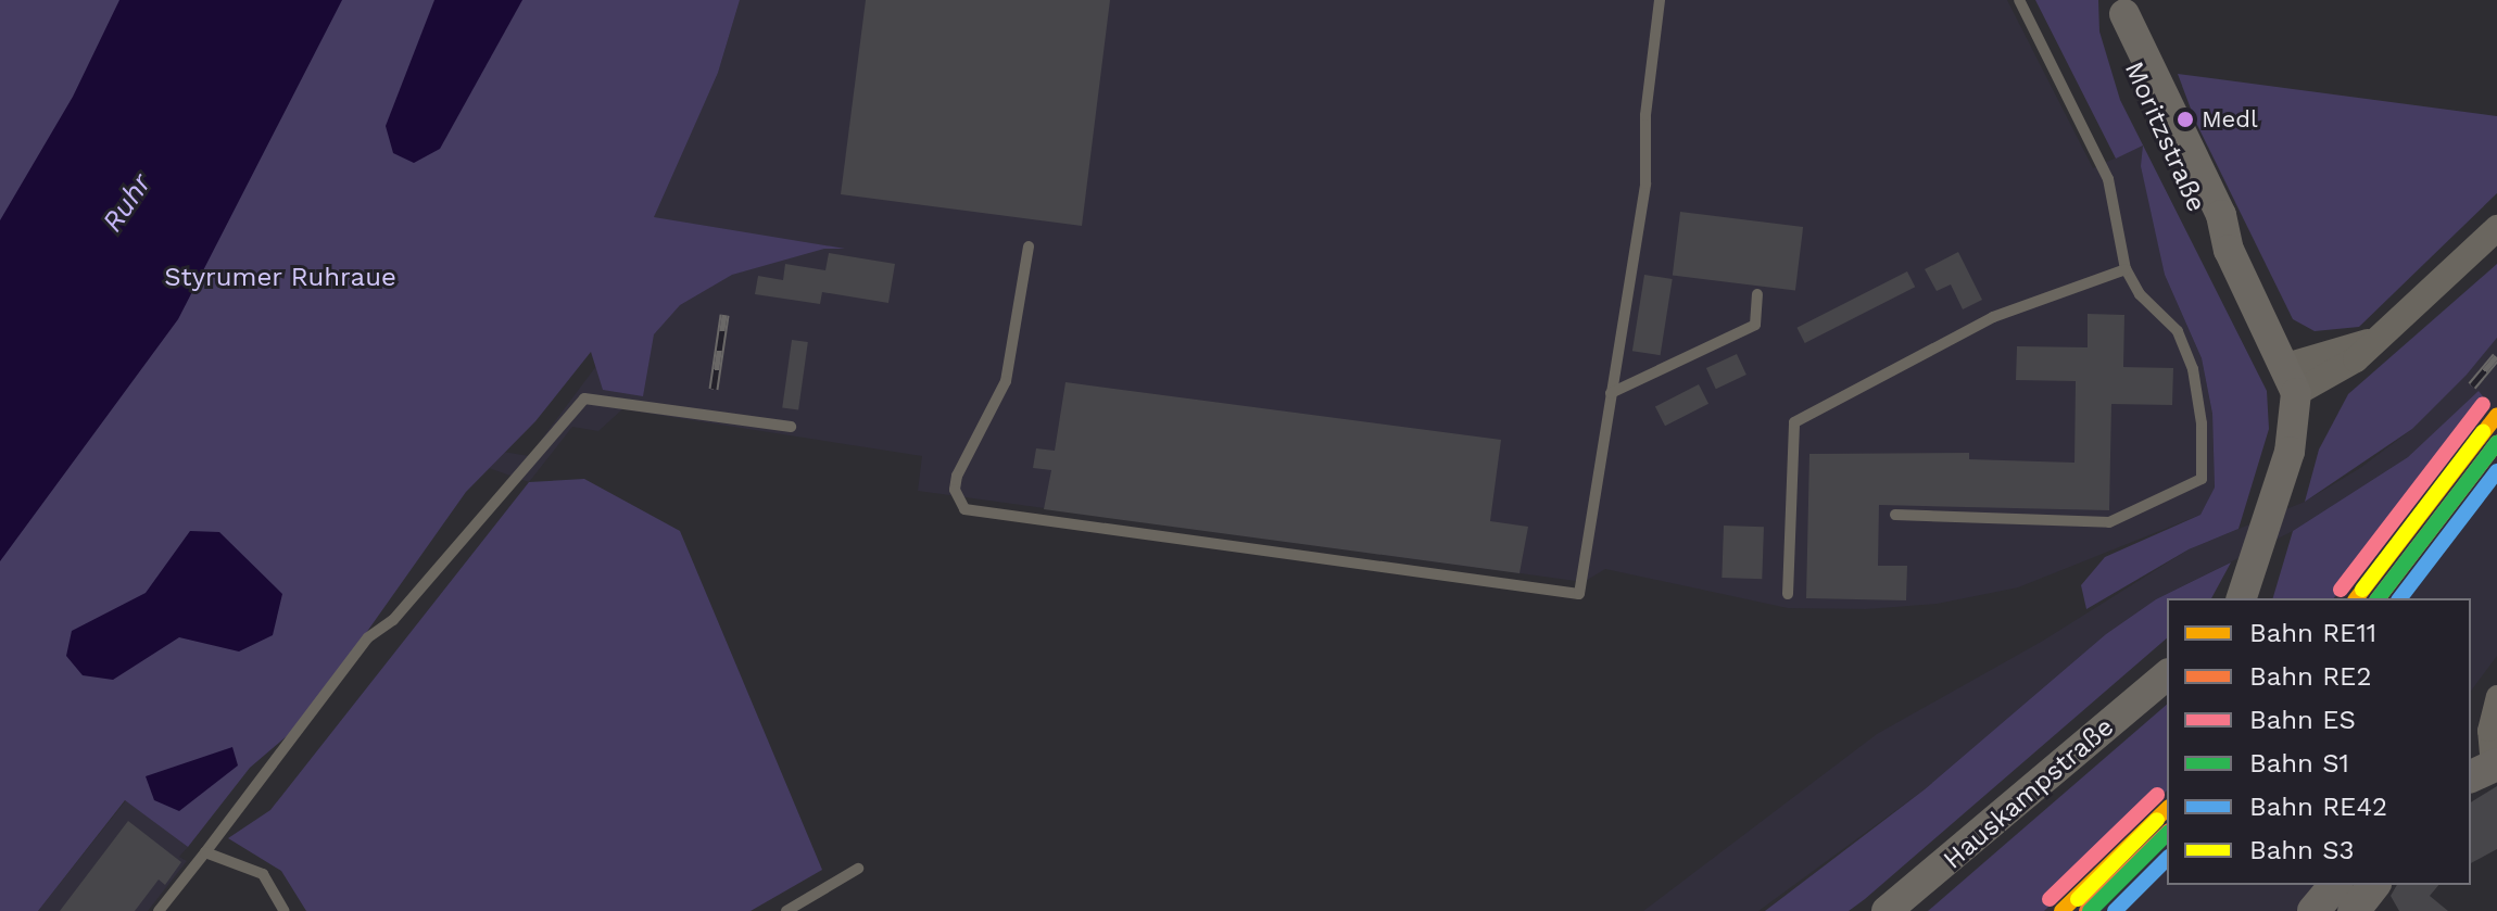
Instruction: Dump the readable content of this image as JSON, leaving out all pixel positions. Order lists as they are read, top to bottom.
{
  "streets": {
    "main road": ["Moritzstraße", "Hauskampstraße"]
  },
  "water": ["Ruhr"],
  "parks": ["Styrumer Ruhraue"],
  "places": ["Medl"],
  "lines": [
    "rail line ES",
    "rail line RE11",
    "rail line S3",
    "rail line RE2",
    "rail line S1",
    "rail line RE42"
  ],
  "legend": [
    "Bahn RE11",
    "Bahn RE2",
    "Bahn ES",
    "Bahn S1",
    "Bahn RE42",
    "Bahn S3"
  ]
}
